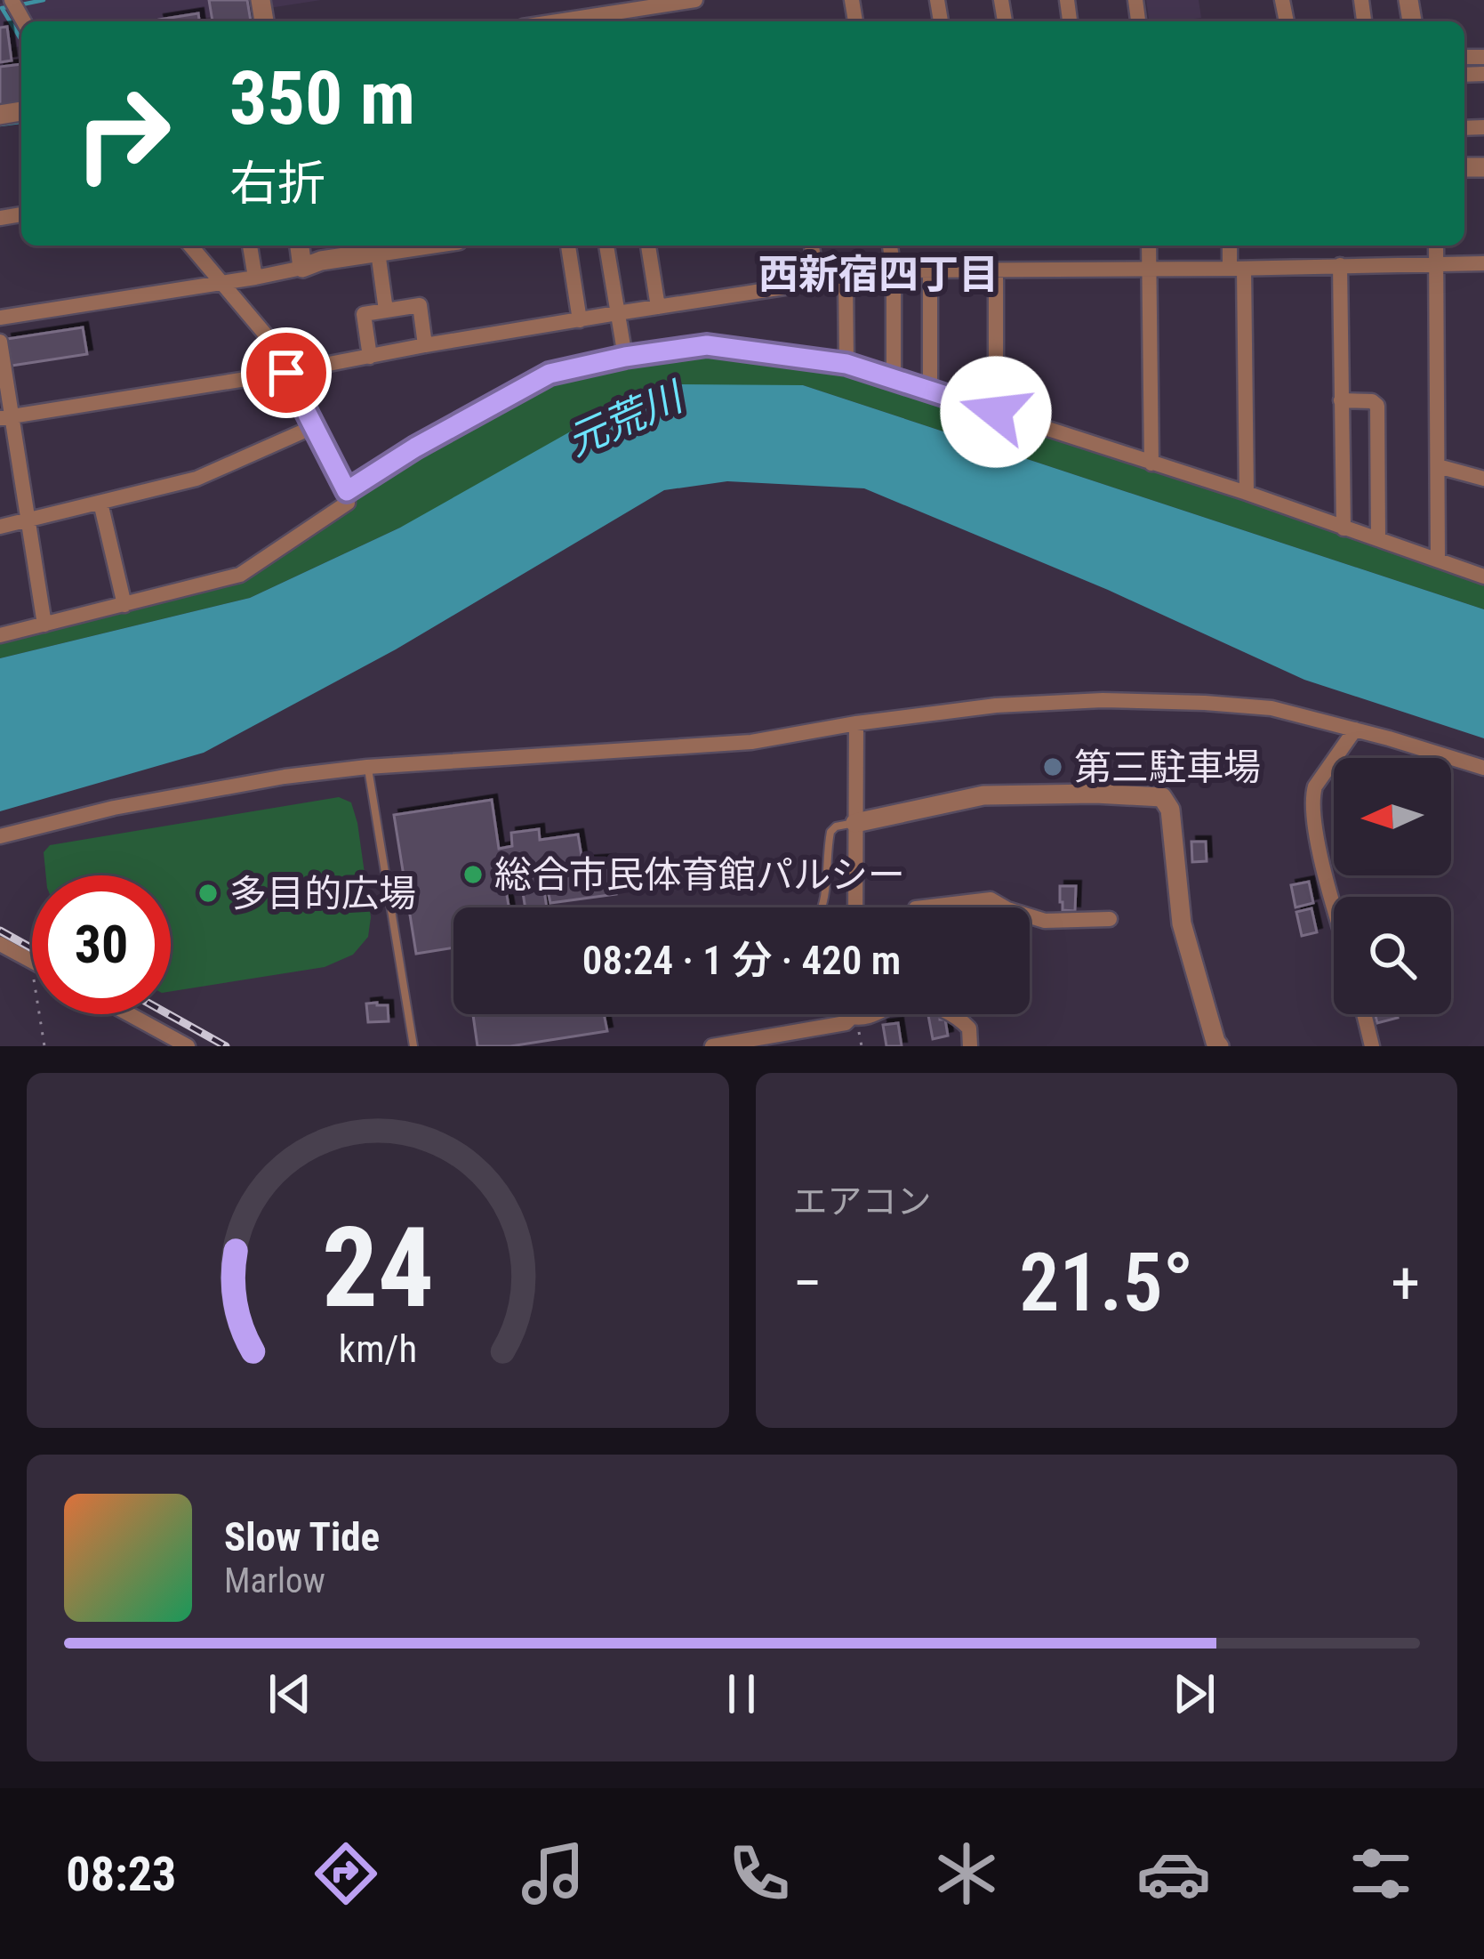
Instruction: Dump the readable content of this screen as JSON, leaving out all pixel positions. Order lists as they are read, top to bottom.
{
  "districts": ["西新宿四丁目"],
  "water": ["元荒川"],
  "places": ["第三駐車場", "総合市民体育館パルシー", "多目的広場"],
  "north": "left",
  "page": {
    "turn": ["350 m", "右折"],
    "limit": "30",
    "trip": "08:24 · 1 分 · 420 m",
    "tile": "エアコン",
    "heat": ["−", "21.5°", "+"],
    "song": ["Slow Tide", "Marlow"],
    "tabs": "08:23",
    "gauge": ["24", "km/h"]
  }
}
